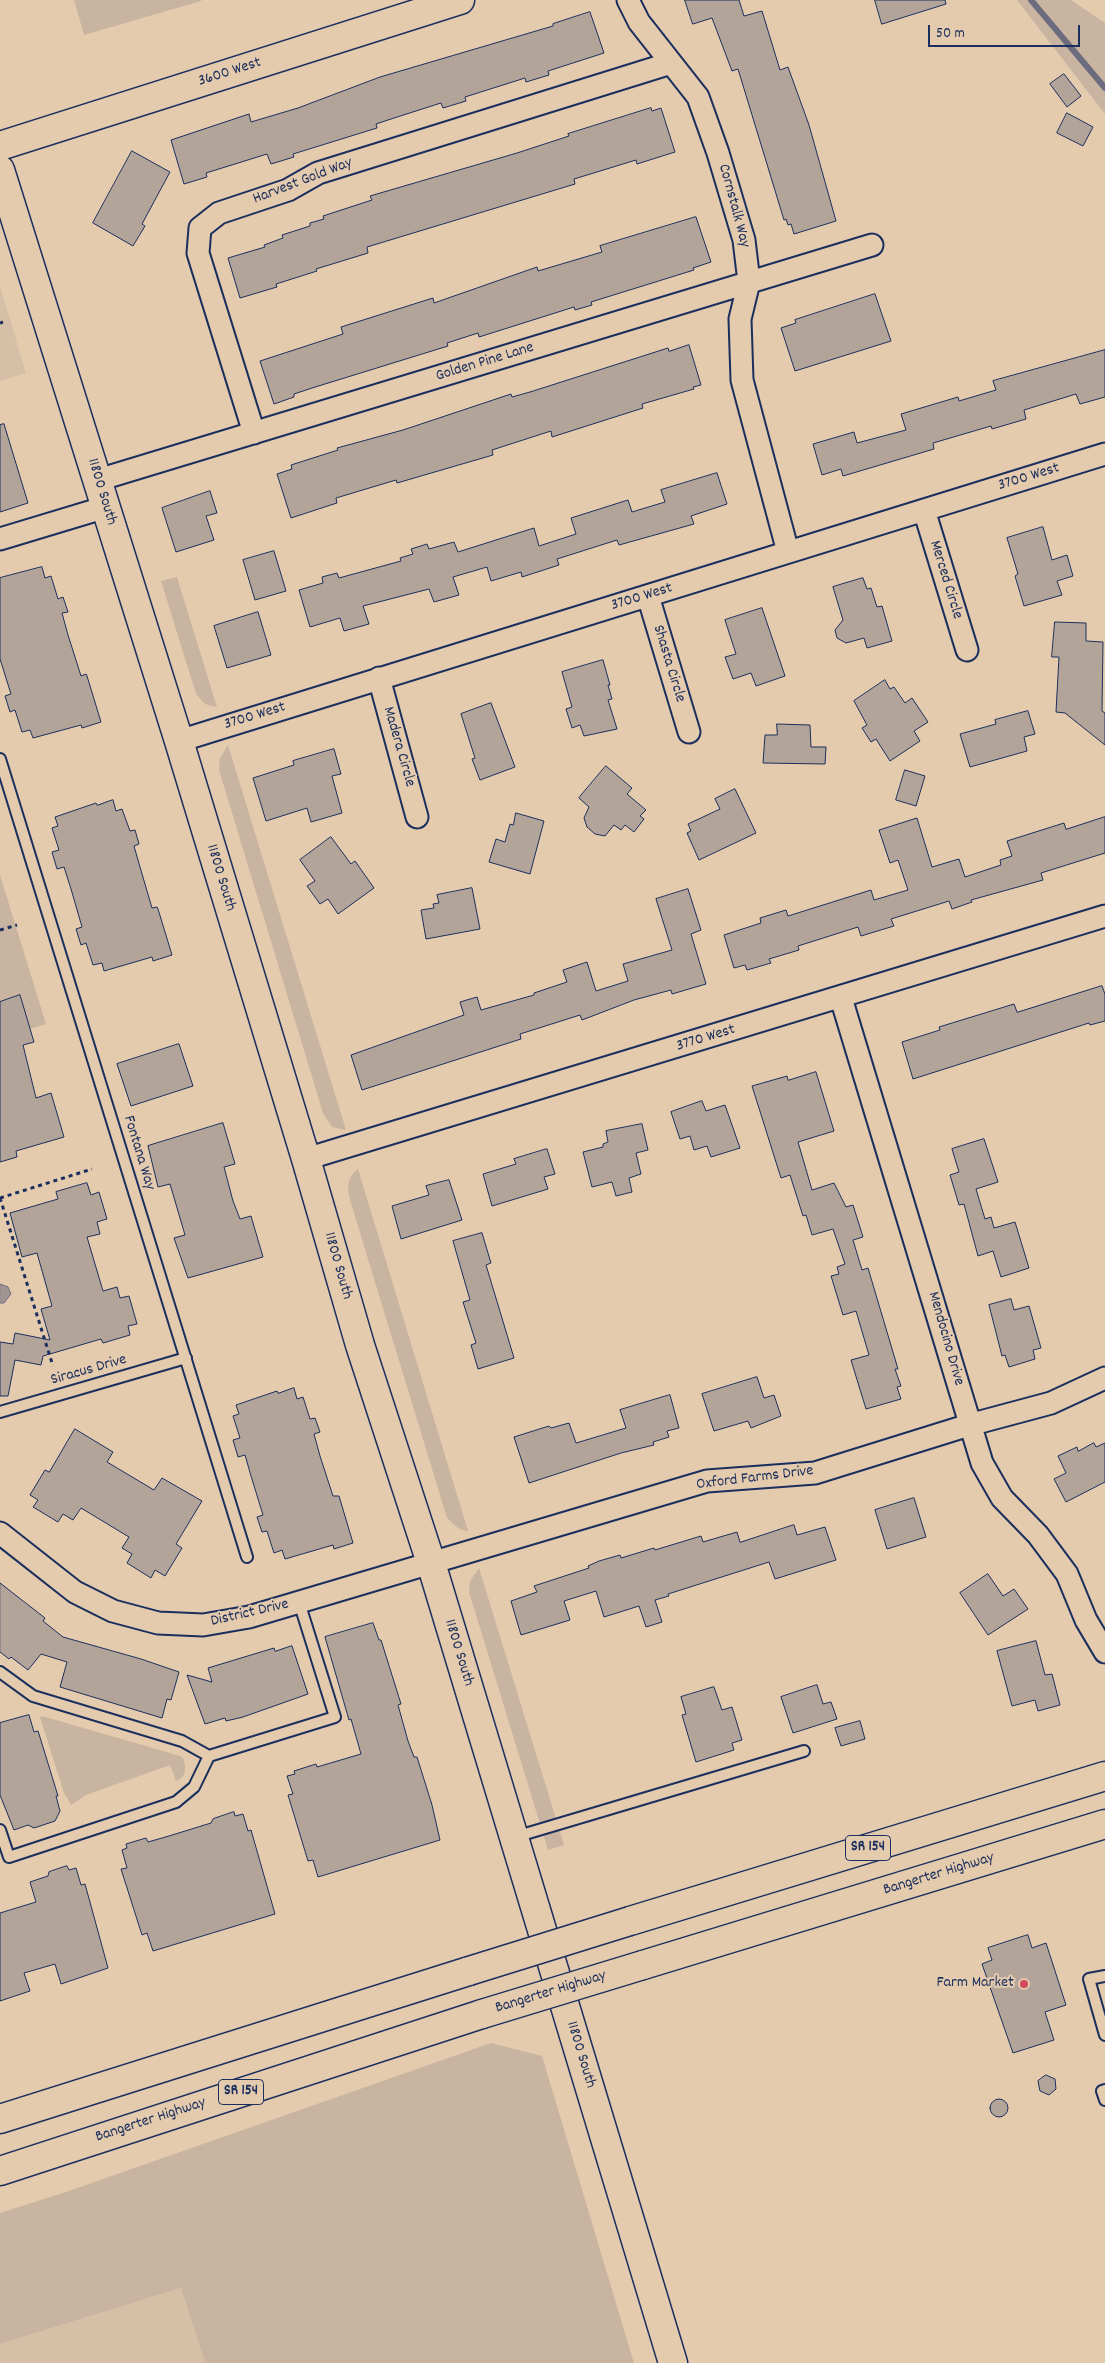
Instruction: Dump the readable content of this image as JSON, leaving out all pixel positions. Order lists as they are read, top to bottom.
{
  "streets": {
    "main road": [
      "3600 West",
      "11800 South",
      "SR 154",
      "Bangerter Highway"
    ],
    "street": [
      "Harvest Gold Way",
      "Cornstalk Way",
      "Golden Pine Lane",
      "3700 West",
      "Merced Circle",
      "Shasta Circle",
      "Madera Circle",
      "3770 West",
      "Mendocino Drive",
      "Oxford Farms Drive",
      "District Drive"
    ],
    "lane": ["Fontana Way", "Siracus Drive"]
  },
  "crossings": [
    ["Harvest Gold Way", "Cornstalk Way"],
    ["Harvest Gold Way", "Golden Pine Lane"],
    ["Cornstalk Way", "Golden Pine Lane"],
    ["Cornstalk Way", "3700 West"],
    ["Golden Pine Lane", "11800 South"],
    ["3700 West", "11800 South"],
    ["3700 West", "Merced Circle"],
    ["3700 West", "Shasta Circle"],
    ["3700 West", "Madera Circle"],
    ["11800 South", "3770 West"],
    ["11800 South", "Oxford Farms Drive"],
    ["11800 South", "District Drive"],
    ["3770 West", "Mendocino Drive"],
    ["Fontana Way", "Siracus Drive"],
    ["Mendocino Drive", "Oxford Farms Drive"],
    ["Oxford Farms Drive", "District Drive"]
  ],
  "places": ["Farm Market"],
  "scale_bar": "50 m"
}
